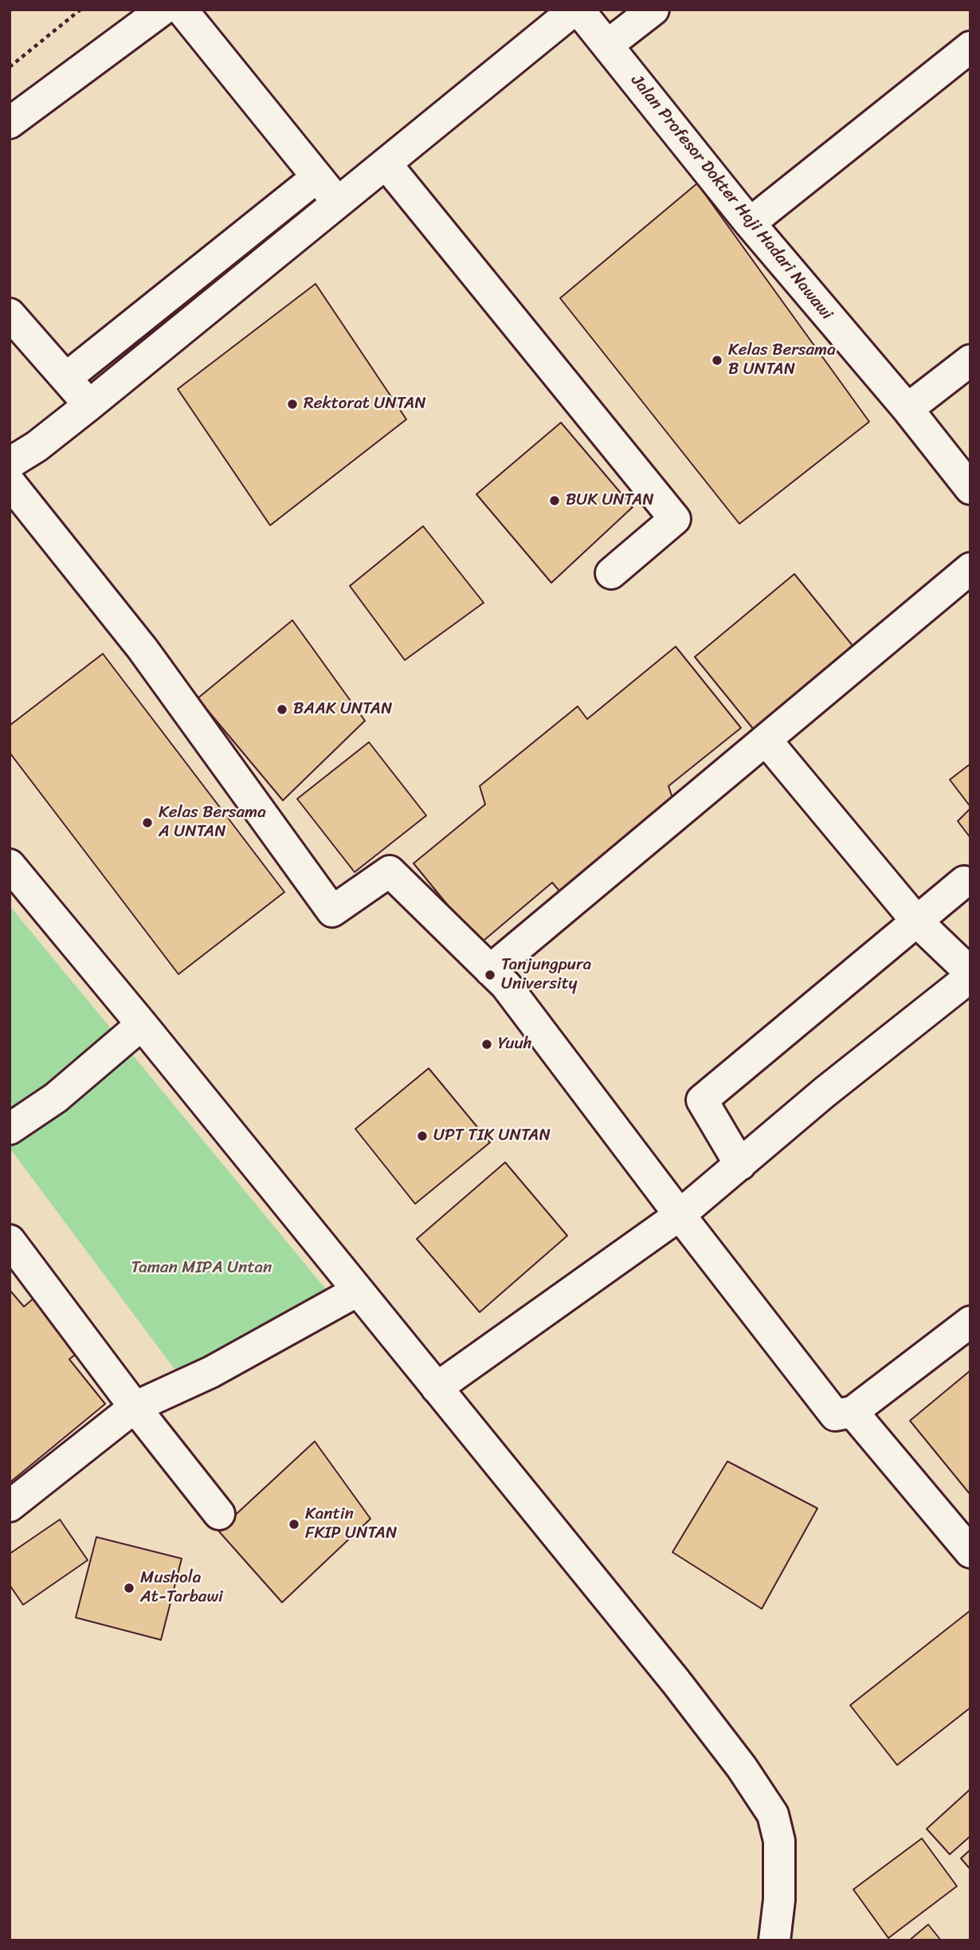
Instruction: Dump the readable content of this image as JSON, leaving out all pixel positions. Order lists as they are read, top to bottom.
{
  "streets": {
    "lane": ["Jalan Profesor Dokter Haji Hadari Nawawi"]
  },
  "parks": ["Taman MIPA Untan"],
  "places": [
    "Kelas Bersama B UNTAN",
    "Rektorat UNTAN",
    "BUK UNTAN",
    "BAAK UNTAN",
    "Kelas Bersama A UNTAN",
    "Tanjungpura University",
    "Yuuh",
    "UPT TIK UNTAN",
    "Kantin FKIP UNTAN",
    "Mushola At-Tarbawi"
  ]
}
